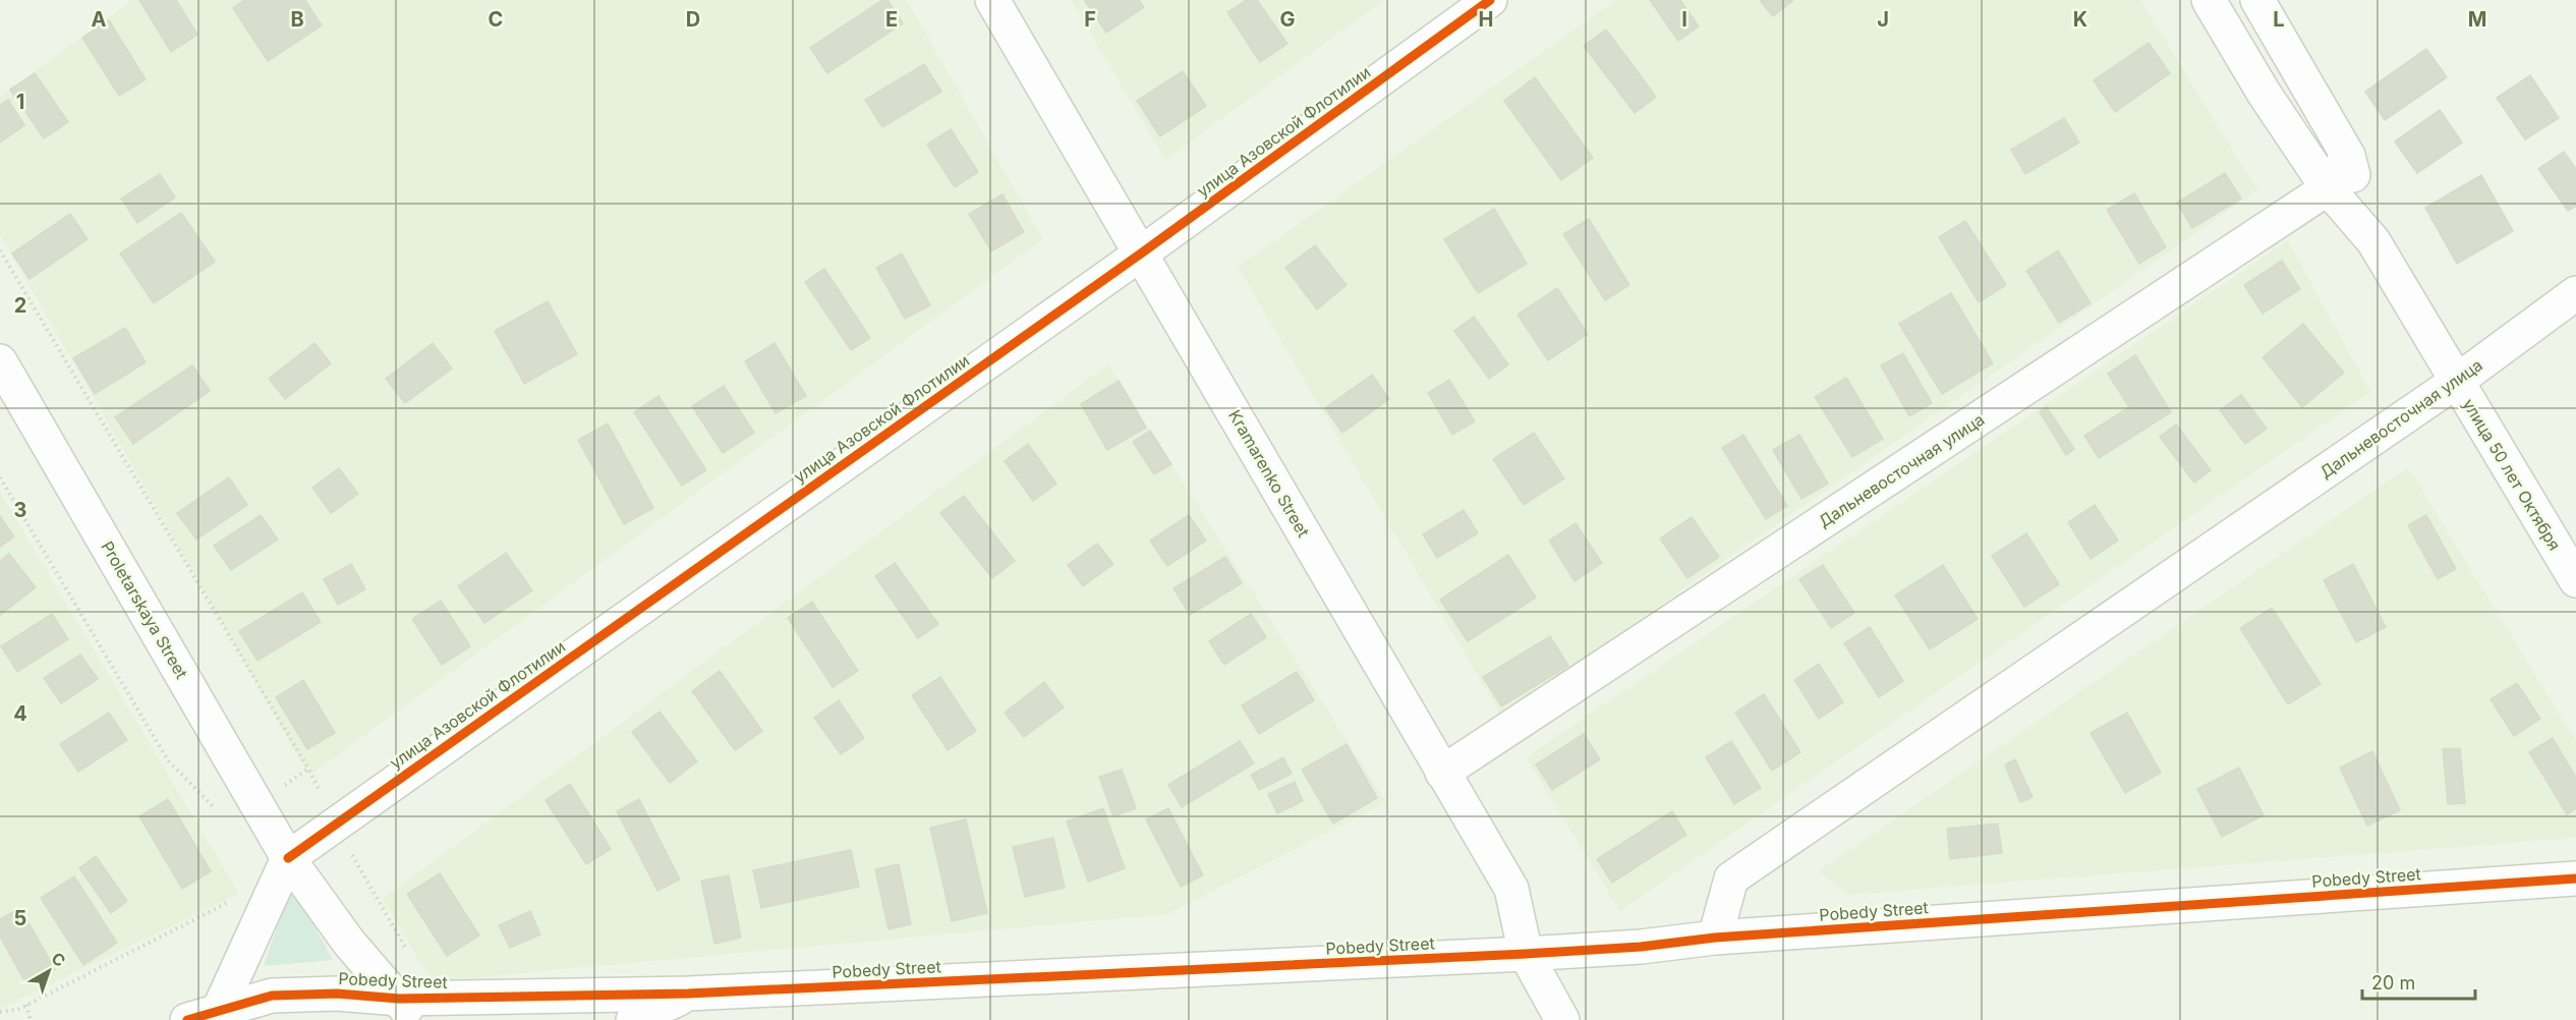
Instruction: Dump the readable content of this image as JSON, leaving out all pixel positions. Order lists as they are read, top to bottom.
{
  "streets": {
    "street": [
      "улица Азовской Флотилии",
      "Дальневосточная улица",
      "Kramarenko Street",
      "улица 50 лет Октября",
      "Proletarskaya Street",
      "Pobedy Street"
    ]
  },
  "crossings": [
    ["улица Азовской Флотилии", "Kramarenko Street"],
    ["улица Азовской Флотилии", "Proletarskaya Street"],
    ["Дальневосточная улица", "Kramarenko Street"],
    ["Дальневосточная улица", "улица 50 лет Октября"],
    ["Дальневосточная улица", "Pobedy Street"],
    ["Kramarenko Street", "Pobedy Street"],
    ["Proletarskaya Street", "Pobedy Street"]
  ],
  "scale_bar": "20 m",
  "north": "top right",
  "grid": {
    "columns": [
      "A",
      "B",
      "C",
      "D",
      "E",
      "F",
      "G",
      "H",
      "I",
      "J",
      "K",
      "L",
      "M"
    ],
    "rows": [
      "1",
      "2",
      "3",
      "4",
      "5"
    ]
  }
}
